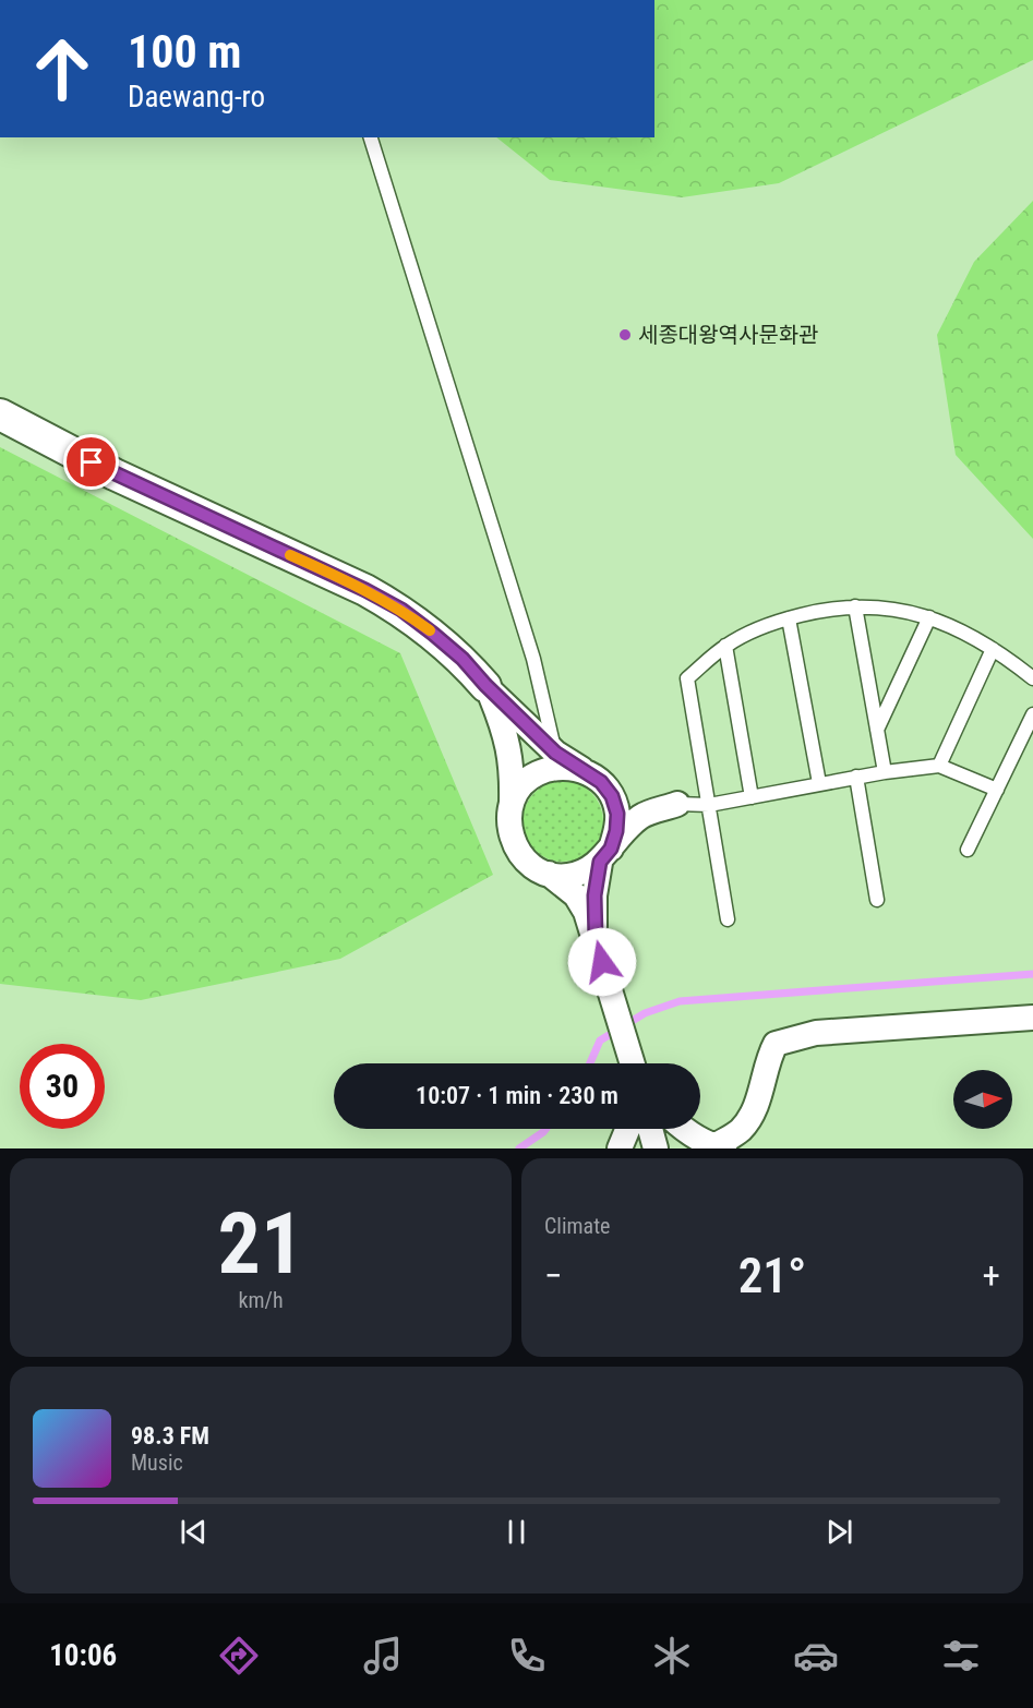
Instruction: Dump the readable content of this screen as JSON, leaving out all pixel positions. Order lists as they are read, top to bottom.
{
  "places": ["세종대왕역사문화관"],
  "north": "right",
  "page": {
    "turn": ["100 m", "Daewang-ro"],
    "limit": "30",
    "trip": "10:07 · 1 min · 230 m",
    "tile": [
      ["21", "km/h"],
      "Climate"
    ],
    "heat": ["−", "21°", "+"],
    "song": ["98.3 FM", "Music"],
    "tabs": "10:06"
  }
}
